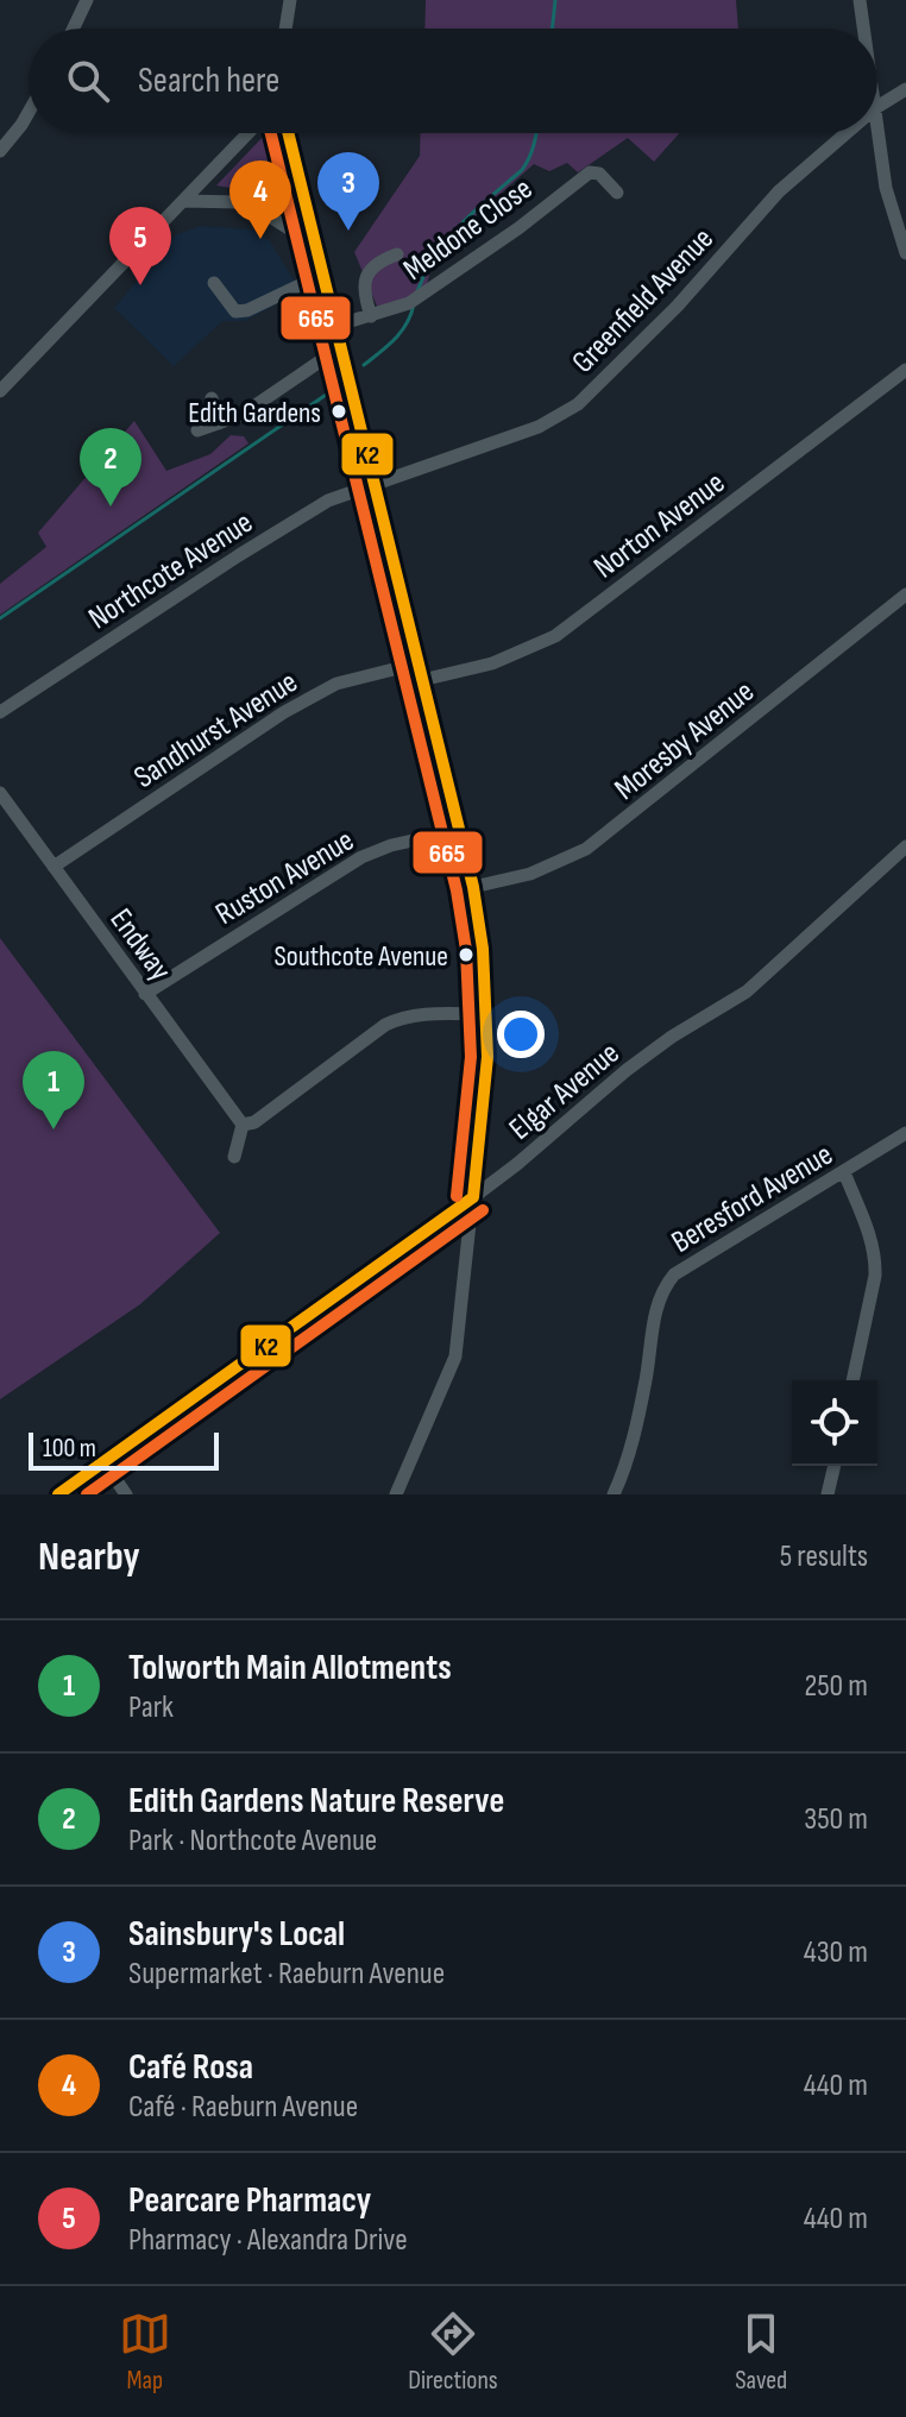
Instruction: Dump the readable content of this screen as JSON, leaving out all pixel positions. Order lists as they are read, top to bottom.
{
  "streets": {
    "street": [
      "Meldone Close",
      "Greenfield Avenue",
      "Norton Avenue",
      "Northcote Avenue",
      "Sandhurst Avenue",
      "Moresby Avenue",
      "Ruston Avenue",
      "Endway",
      "Elgar Avenue",
      "Beresford Avenue"
    ]
  },
  "crossings": [
    ["Greenfield Avenue", "Northcote Avenue"],
    ["Sandhurst Avenue", "Endway"],
    ["Ruston Avenue", "Endway"]
  ],
  "places": ["Edith Gardens", "Southcote Avenue"],
  "lines": ["transit line K2", "transit line 665"],
  "scale_bar": "100 m",
  "page": {
    "search": "Search here",
    "pins": [
      "3",
      "4",
      "5",
      "2",
      "1"
    ],
    "scale": "100 m",
    "heading": ["Nearby", "5 results"],
    "list": [
      {
        "mark": "1",
        "name": "Tolworth Main Allotments",
        "note": "Park",
        "value": "250 m"
      },
      {
        "mark": "2",
        "name": "Edith Gardens Nature Reserve",
        "note": "Park · Northcote Avenue",
        "value": "350 m"
      },
      {
        "mark": "3",
        "name": "Sainsbury's Local",
        "note": "Supermarket · Raeburn Avenue",
        "value": "430 m"
      },
      {
        "mark": "4",
        "name": "Café Rosa",
        "note": "Café · Raeburn Avenue",
        "value": "440 m"
      },
      {
        "mark": "5",
        "name": "Pearcare Pharmacy",
        "note": "Pharmacy · Alexandra Drive",
        "value": "440 m"
      }
    ],
    "nav": ["Map", "Directions", "Saved"]
  }
}
